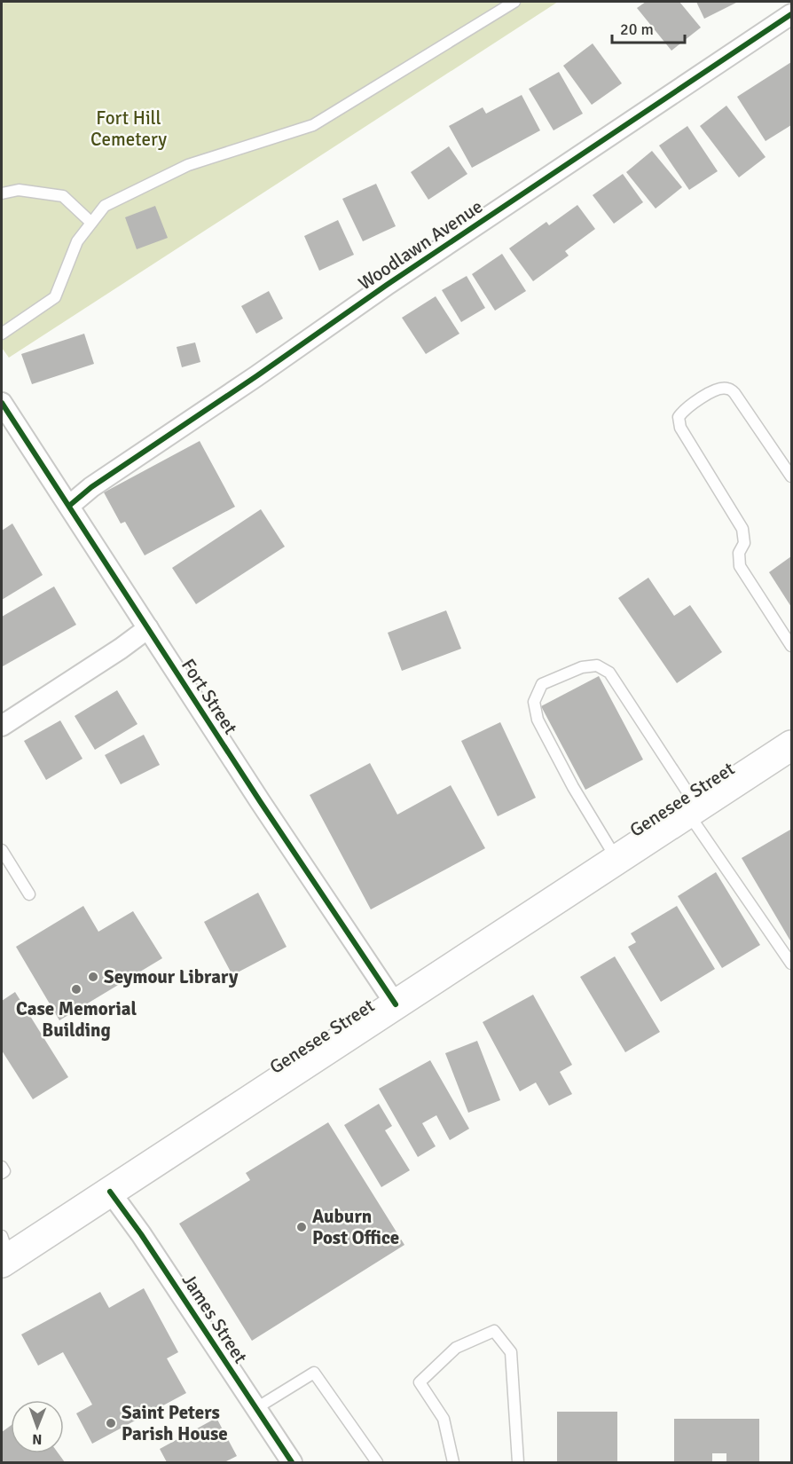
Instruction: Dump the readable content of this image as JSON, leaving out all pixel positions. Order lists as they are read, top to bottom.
{
  "streets": {
    "main road": ["Genesee Street"],
    "street": ["Woodlawn Avenue", "Fort Street", "James Street"]
  },
  "crossings": [
    ["Woodlawn Avenue", "Fort Street"],
    ["Fort Street", "Genesee Street"],
    ["Genesee Street", "James Street"]
  ],
  "parks": ["Fort Hill Cemetery"],
  "places": [
    "Seymour Library",
    "Case Memorial Building",
    "Auburn Post Office",
    "Saint Peters Parish House"
  ],
  "scale_bar": "20 m",
  "north": "bottom"
}
